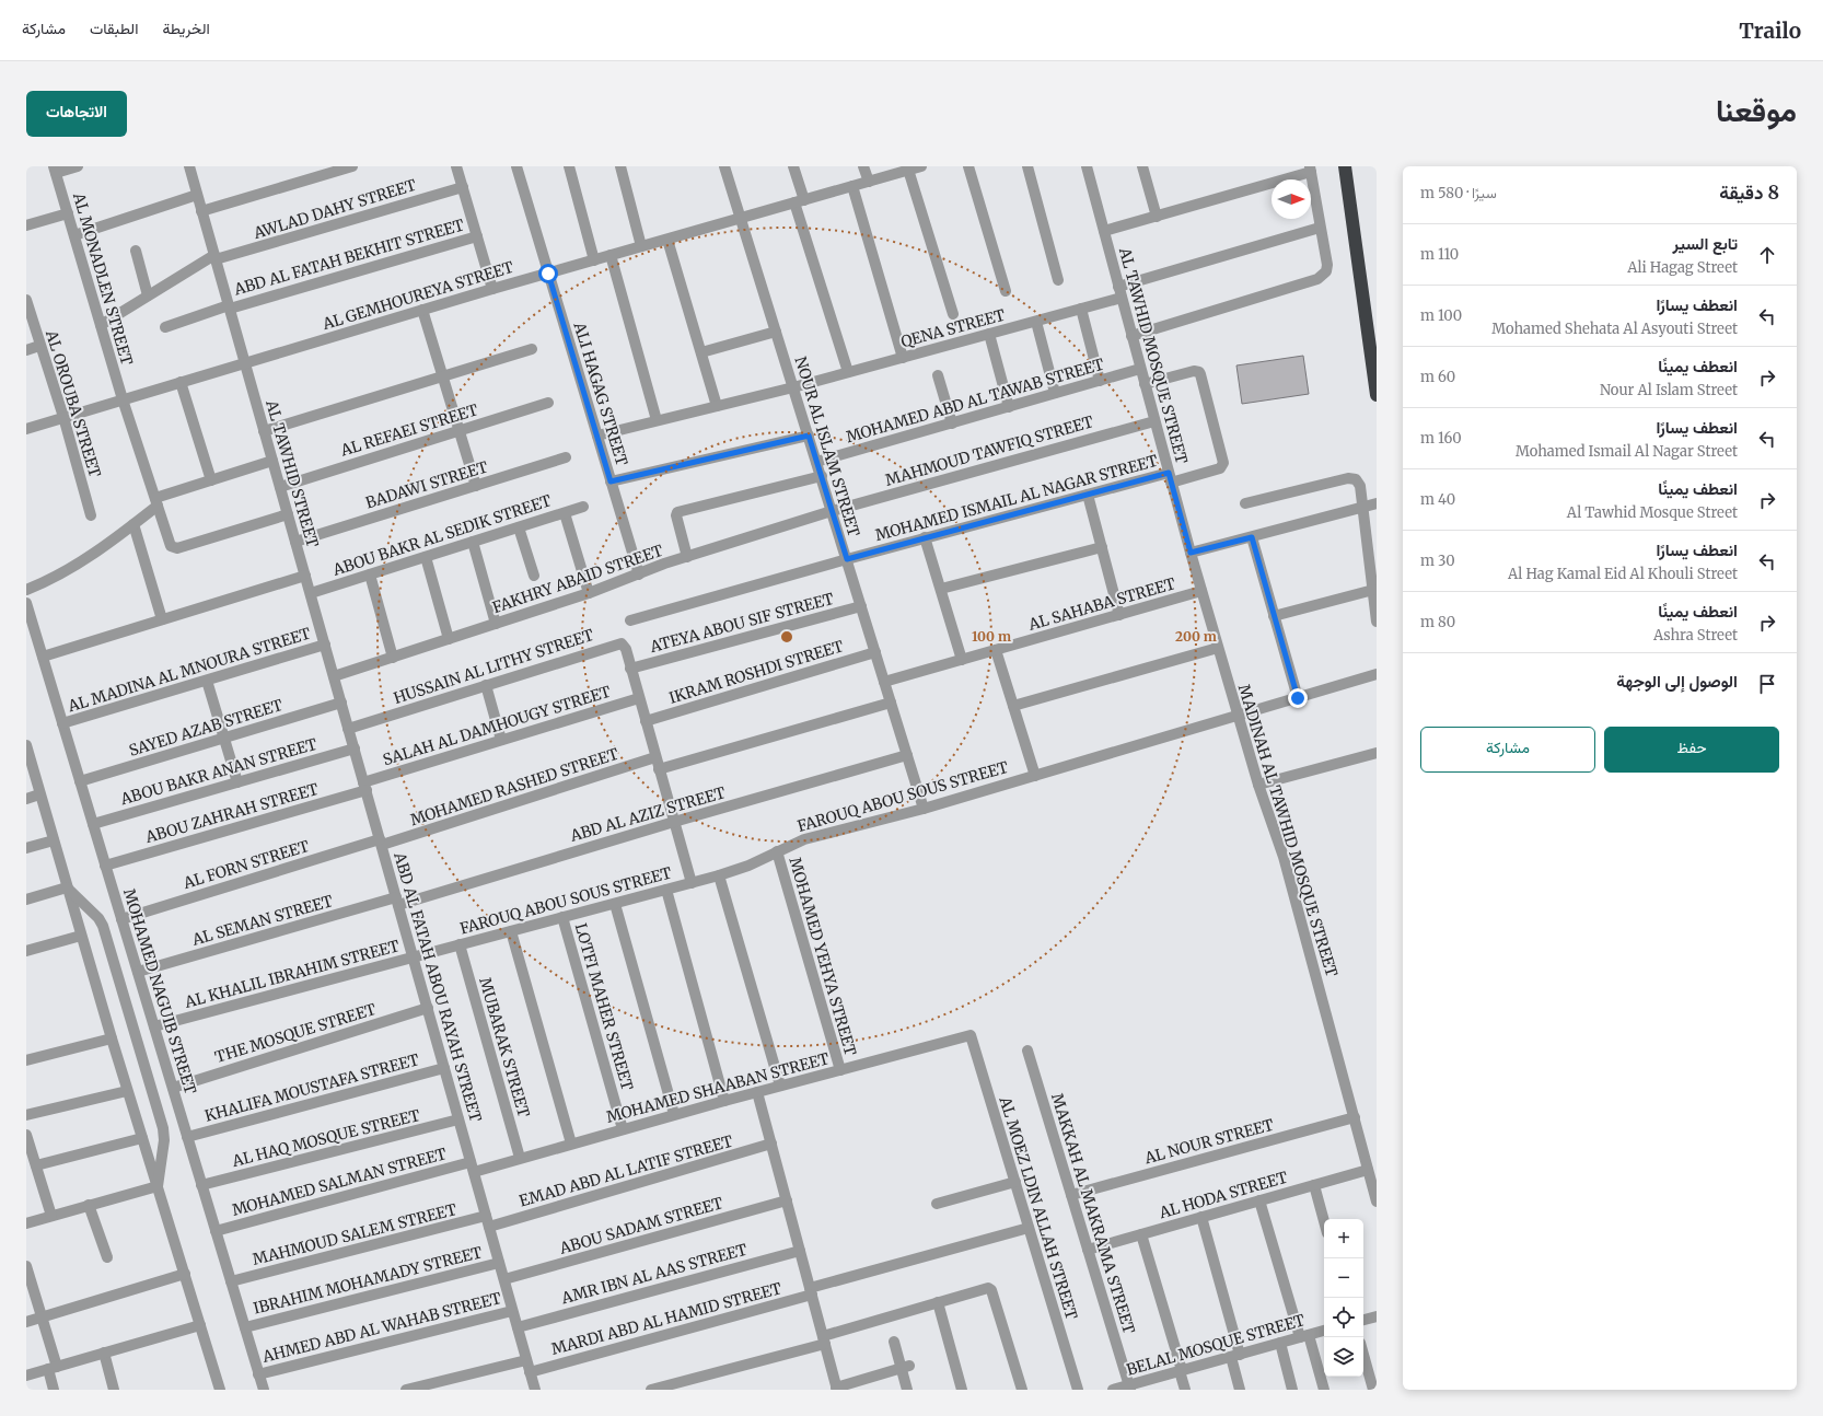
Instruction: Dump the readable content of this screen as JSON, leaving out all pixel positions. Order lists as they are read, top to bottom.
{
  "streets": {
    "street": [
      "AWLAD DAHY STREET",
      "ABD AL FATAH BEKHIT STREET",
      "AL MONADLEN STREET",
      "AL GEMHOUREYA STREET",
      "QENA STREET",
      "AL TAWHID MOSQUE STREET",
      "ALI HAGAG STREET",
      "MOHAMED ABD AL TAWAB STREET",
      "AL OROUBA STREET",
      "AL REFAEI STREET",
      "NOUR AL ISLAM STREET",
      "MAHMOUD TAWFIQ STREET",
      "AL TAWHID STREET",
      "BADAWI STREET",
      "MOHAMED ISMAIL AL NAGAR STREET",
      "ABOU BAKR AL SEDIK STREET",
      "FAKHRY ABAID STREET",
      "AL SAHABA STREET",
      "ATEYA ABOU SIF STREET",
      "HUSSAIN AL LITHY STREET",
      "AL MADINA AL MNOURA STREET",
      "IKRAM ROSHDI STREET",
      "SALAH AL DAMHOUGY STREET",
      "SAYED AZAB STREET",
      "ABOU BAKR ANAN STREET",
      "MOHAMED RASHED STREET",
      "FAROUQ ABOU SOUS STREET",
      "ABOU ZAHRAH STREET",
      "ABD AL AZIZ STREET",
      "MADINAH AL TAWHID MOSQUE STREET",
      "AL FORN STREET",
      "AL SEMAN STREET",
      "MOHAMED YEHYA STREET",
      "AL KHALIL IBRAHIM STREET",
      "ABD AL FATAH ABOU RAYAH STREET",
      "MOHAMED NAGUIB STREET",
      "LOTFI MAHER STREET",
      "THE MOSQUE STREET",
      "MUBARAK STREET",
      "KHALIFA MOUSTAFA STREET",
      "MOHAMED SHAABAN STREET",
      "AL HAQ MOSQUE STREET",
      "AL NOUR STREET",
      "EMAD ABD AL LATIF STREET",
      "MOHAMED SALMAN STREET",
      "AL HODA STREET",
      "AL MOEZ LDIN ALLAH STREET",
      "MAKKAH AL MAKRAMA STREET",
      "ABOU SADAM STREET",
      "MAHMOUD SALEM STREET",
      "AMR IBN AL AAS STREET",
      "IBRAHIM MOHAMADY STREET",
      "MARDI ABD AL HAMID STREET",
      "AHMED ABD AL WAHAB STREET",
      "BELAL MOSQUE STREET"
    ]
  },
  "crossings": [
    ["AWLAD DAHY STREET", "AL MONADLEN STREET"],
    ["AWLAD DAHY STREET", "AL TAWHID STREET"],
    ["ABD AL FATAH BEKHIT STREET", "AL TAWHID STREET"],
    ["AL MONADLEN STREET", "AL GEMHOUREYA STREET"],
    ["AL MONADLEN STREET", "AL TAWHID STREET"],
    ["AL GEMHOUREYA STREET", "ALI HAGAG STREET"],
    ["AL GEMHOUREYA STREET", "AL OROUBA STREET"],
    ["AL GEMHOUREYA STREET", "NOUR AL ISLAM STREET"],
    ["AL GEMHOUREYA STREET", "AL TAWHID STREET"],
    ["QENA STREET", "AL TAWHID MOSQUE STREET"],
    ["QENA STREET", "NOUR AL ISLAM STREET"],
    ["AL TAWHID MOSQUE STREET", "MOHAMED ABD AL TAWAB STREET"],
    ["AL TAWHID MOSQUE STREET", "MAHMOUD TAWFIQ STREET"],
    ["AL TAWHID MOSQUE STREET", "MOHAMED ISMAIL AL NAGAR STREET"],
    ["AL TAWHID MOSQUE STREET", "MADINAH AL TAWHID MOSQUE STREET"],
    ["ALI HAGAG STREET", "FAKHRY ABAID STREET"],
    ["MOHAMED ABD AL TAWAB STREET", "NOUR AL ISLAM STREET"],
    ["AL REFAEI STREET", "AL TAWHID STREET"],
    ["NOUR AL ISLAM STREET", "MAHMOUD TAWFIQ STREET"],
    ["NOUR AL ISLAM STREET", "MOHAMED ISMAIL AL NAGAR STREET"],
    ["NOUR AL ISLAM STREET", "FAKHRY ABAID STREET"],
    ["NOUR AL ISLAM STREET", "AL SAHABA STREET"],
    ["NOUR AL ISLAM STREET", "ATEYA ABOU SIF STREET"],
    ["NOUR AL ISLAM STREET", "IKRAM ROSHDI STREET"],
    ["NOUR AL ISLAM STREET", "FAROUQ ABOU SOUS STREET"],
    ["NOUR AL ISLAM STREET", "ABD AL AZIZ STREET"],
    ["MAHMOUD TAWFIQ STREET", "FAKHRY ABAID STREET"],
    ["AL TAWHID STREET", "BADAWI STREET"],
    ["AL TAWHID STREET", "ABOU BAKR AL SEDIK STREET"],
    ["AL TAWHID STREET", "ABD AL FATAH ABOU RAYAH STREET"],
    ["ABOU BAKR AL SEDIK STREET", "ABD AL FATAH ABOU RAYAH STREET"],
    ["FAKHRY ABAID STREET", "ABD AL FATAH ABOU RAYAH STREET"],
    ["AL SAHABA STREET", "MADINAH AL TAWHID MOSQUE STREET"],
    ["ATEYA ABOU SIF STREET", "HUSSAIN AL LITHY STREET"],
    ["HUSSAIN AL LITHY STREET", "ABD AL FATAH ABOU RAYAH STREET"],
    ["AL MADINA AL MNOURA STREET", "ABD AL FATAH ABOU RAYAH STREET"],
    ["AL MADINA AL MNOURA STREET", "MOHAMED NAGUIB STREET"],
    ["SALAH AL DAMHOUGY STREET", "ABOU ZAHRAH STREET"],
    ["SALAH AL DAMHOUGY STREET", "ABD AL FATAH ABOU RAYAH STREET"],
    ["SAYED AZAB STREET", "ABD AL FATAH ABOU RAYAH STREET"],
    ["SAYED AZAB STREET", "MOHAMED NAGUIB STREET"],
    ["ABOU BAKR ANAN STREET", "ABD AL FATAH ABOU RAYAH STREET"],
    ["ABOU BAKR ANAN STREET", "MOHAMED NAGUIB STREET"],
    ["MOHAMED RASHED STREET", "AL FORN STREET"],
    ["MOHAMED RASHED STREET", "ABD AL FATAH ABOU RAYAH STREET"],
    ["FAROUQ ABOU SOUS STREET", "MADINAH AL TAWHID MOSQUE STREET"],
    ["FAROUQ ABOU SOUS STREET", "MOHAMED YEHYA STREET"],
    ["FAROUQ ABOU SOUS STREET", "AL KHALIL IBRAHIM STREET"],
    ["FAROUQ ABOU SOUS STREET", "ABD AL FATAH ABOU RAYAH STREET"],
    ["FAROUQ ABOU SOUS STREET", "LOTFI MAHER STREET"],
    ["FAROUQ ABOU SOUS STREET", "MUBARAK STREET"],
    ["ABOU ZAHRAH STREET", "ABD AL FATAH ABOU RAYAH STREET"],
    ["ABOU ZAHRAH STREET", "MOHAMED NAGUIB STREET"],
    ["ABD AL AZIZ STREET", "AL SEMAN STREET"],
    ["ABD AL AZIZ STREET", "ABD AL FATAH ABOU RAYAH STREET"],
    ["MADINAH AL TAWHID MOSQUE STREET", "AL NOUR STREET"],
    ["MADINAH AL TAWHID MOSQUE STREET", "AL HODA STREET"],
    ["AL FORN STREET", "ABD AL FATAH ABOU RAYAH STREET"],
    ["AL FORN STREET", "MOHAMED NAGUIB STREET"],
    ["AL SEMAN STREET", "ABD AL FATAH ABOU RAYAH STREET"],
    ["AL SEMAN STREET", "MOHAMED NAGUIB STREET"],
    ["MOHAMED YEHYA STREET", "MOHAMED SHAABAN STREET"],
    ["AL KHALIL IBRAHIM STREET", "ABD AL FATAH ABOU RAYAH STREET"],
    ["AL KHALIL IBRAHIM STREET", "MOHAMED NAGUIB STREET"],
    ["ABD AL FATAH ABOU RAYAH STREET", "THE MOSQUE STREET"],
    ["ABD AL FATAH ABOU RAYAH STREET", "KHALIFA MOUSTAFA STREET"],
    ["ABD AL FATAH ABOU RAYAH STREET", "MOHAMED SHAABAN STREET"],
    ["ABD AL FATAH ABOU RAYAH STREET", "AL HAQ MOSQUE STREET"],
    ["ABD AL FATAH ABOU RAYAH STREET", "EMAD ABD AL LATIF STREET"],
    ["ABD AL FATAH ABOU RAYAH STREET", "MOHAMED SALMAN STREET"],
    ["ABD AL FATAH ABOU RAYAH STREET", "ABOU SADAM STREET"],
    ["ABD AL FATAH ABOU RAYAH STREET", "MAHMOUD SALEM STREET"],
    ["ABD AL FATAH ABOU RAYAH STREET", "AMR IBN AL AAS STREET"],
    ["ABD AL FATAH ABOU RAYAH STREET", "IBRAHIM MOHAMADY STREET"],
    ["ABD AL FATAH ABOU RAYAH STREET", "MARDI ABD AL HAMID STREET"],
    ["ABD AL FATAH ABOU RAYAH STREET", "AHMED ABD AL WAHAB STREET"],
    ["MOHAMED NAGUIB STREET", "THE MOSQUE STREET"],
    ["MOHAMED NAGUIB STREET", "KHALIFA MOUSTAFA STREET"],
    ["MOHAMED NAGUIB STREET", "AL HAQ MOSQUE STREET"],
    ["MOHAMED NAGUIB STREET", "MOHAMED SALMAN STREET"],
    ["MOHAMED NAGUIB STREET", "MAHMOUD SALEM STREET"],
    ["MOHAMED NAGUIB STREET", "IBRAHIM MOHAMADY STREET"],
    ["MOHAMED NAGUIB STREET", "AHMED ABD AL WAHAB STREET"],
    ["LOTFI MAHER STREET", "MOHAMED SHAABAN STREET"],
    ["MUBARAK STREET", "MOHAMED SHAABAN STREET"],
    ["MOHAMED SHAABAN STREET", "MOHAMED SALMAN STREET"],
    ["MOHAMED SHAABAN STREET", "AL MOEZ LDIN ALLAH STREET"],
    ["AL NOUR STREET", "MAKKAH AL MAKRAMA STREET"],
    ["EMAD ABD AL LATIF STREET", "MAHMOUD SALEM STREET"],
    ["AL HODA STREET", "MAKKAH AL MAKRAMA STREET"],
    ["AL MOEZ LDIN ALLAH STREET", "MARDI ABD AL HAMID STREET"],
    ["MAKKAH AL MAKRAMA STREET", "BELAL MOSQUE STREET"]
  ],
  "north": "right",
  "page": {
    "header": "Trailo",
    "nav": ["الخريطة", "الطبقات", "مشاركة"],
    "title": "موقعنا",
    "buttons": [
      "الاتجاهات",
      ["حفظ", "مشاركة"]
    ],
    "heading": ["8 دقيقة", "سيرًا · 580 m"],
    "list": [
      ["تابع السير", "Ali Hagag Street", "110 m"],
      ["انعطف يسارًا", "Mohamed Shehata Al Asyouti Street", "100 m"],
      ["انعطف يمينًا", "Nour Al Islam Street", "60 m"],
      ["انعطف يسارًا", "Mohamed Ismail Al Nagar Street", "160 m"],
      ["انعطف يمينًا", "Al Tawhid Mosque Street", "40 m"],
      ["انعطف يسارًا", "Al Hag Kamal Eid Al Khouli Street", "30 m"],
      ["انعطف يمينًا", "Ashra Street", "80 m"],
      "الوصول إلى الوجهة"
    ],
    "map_buttons": ["+", "−"]
  },
  "rings": ["100 m", "200 m"]
}
